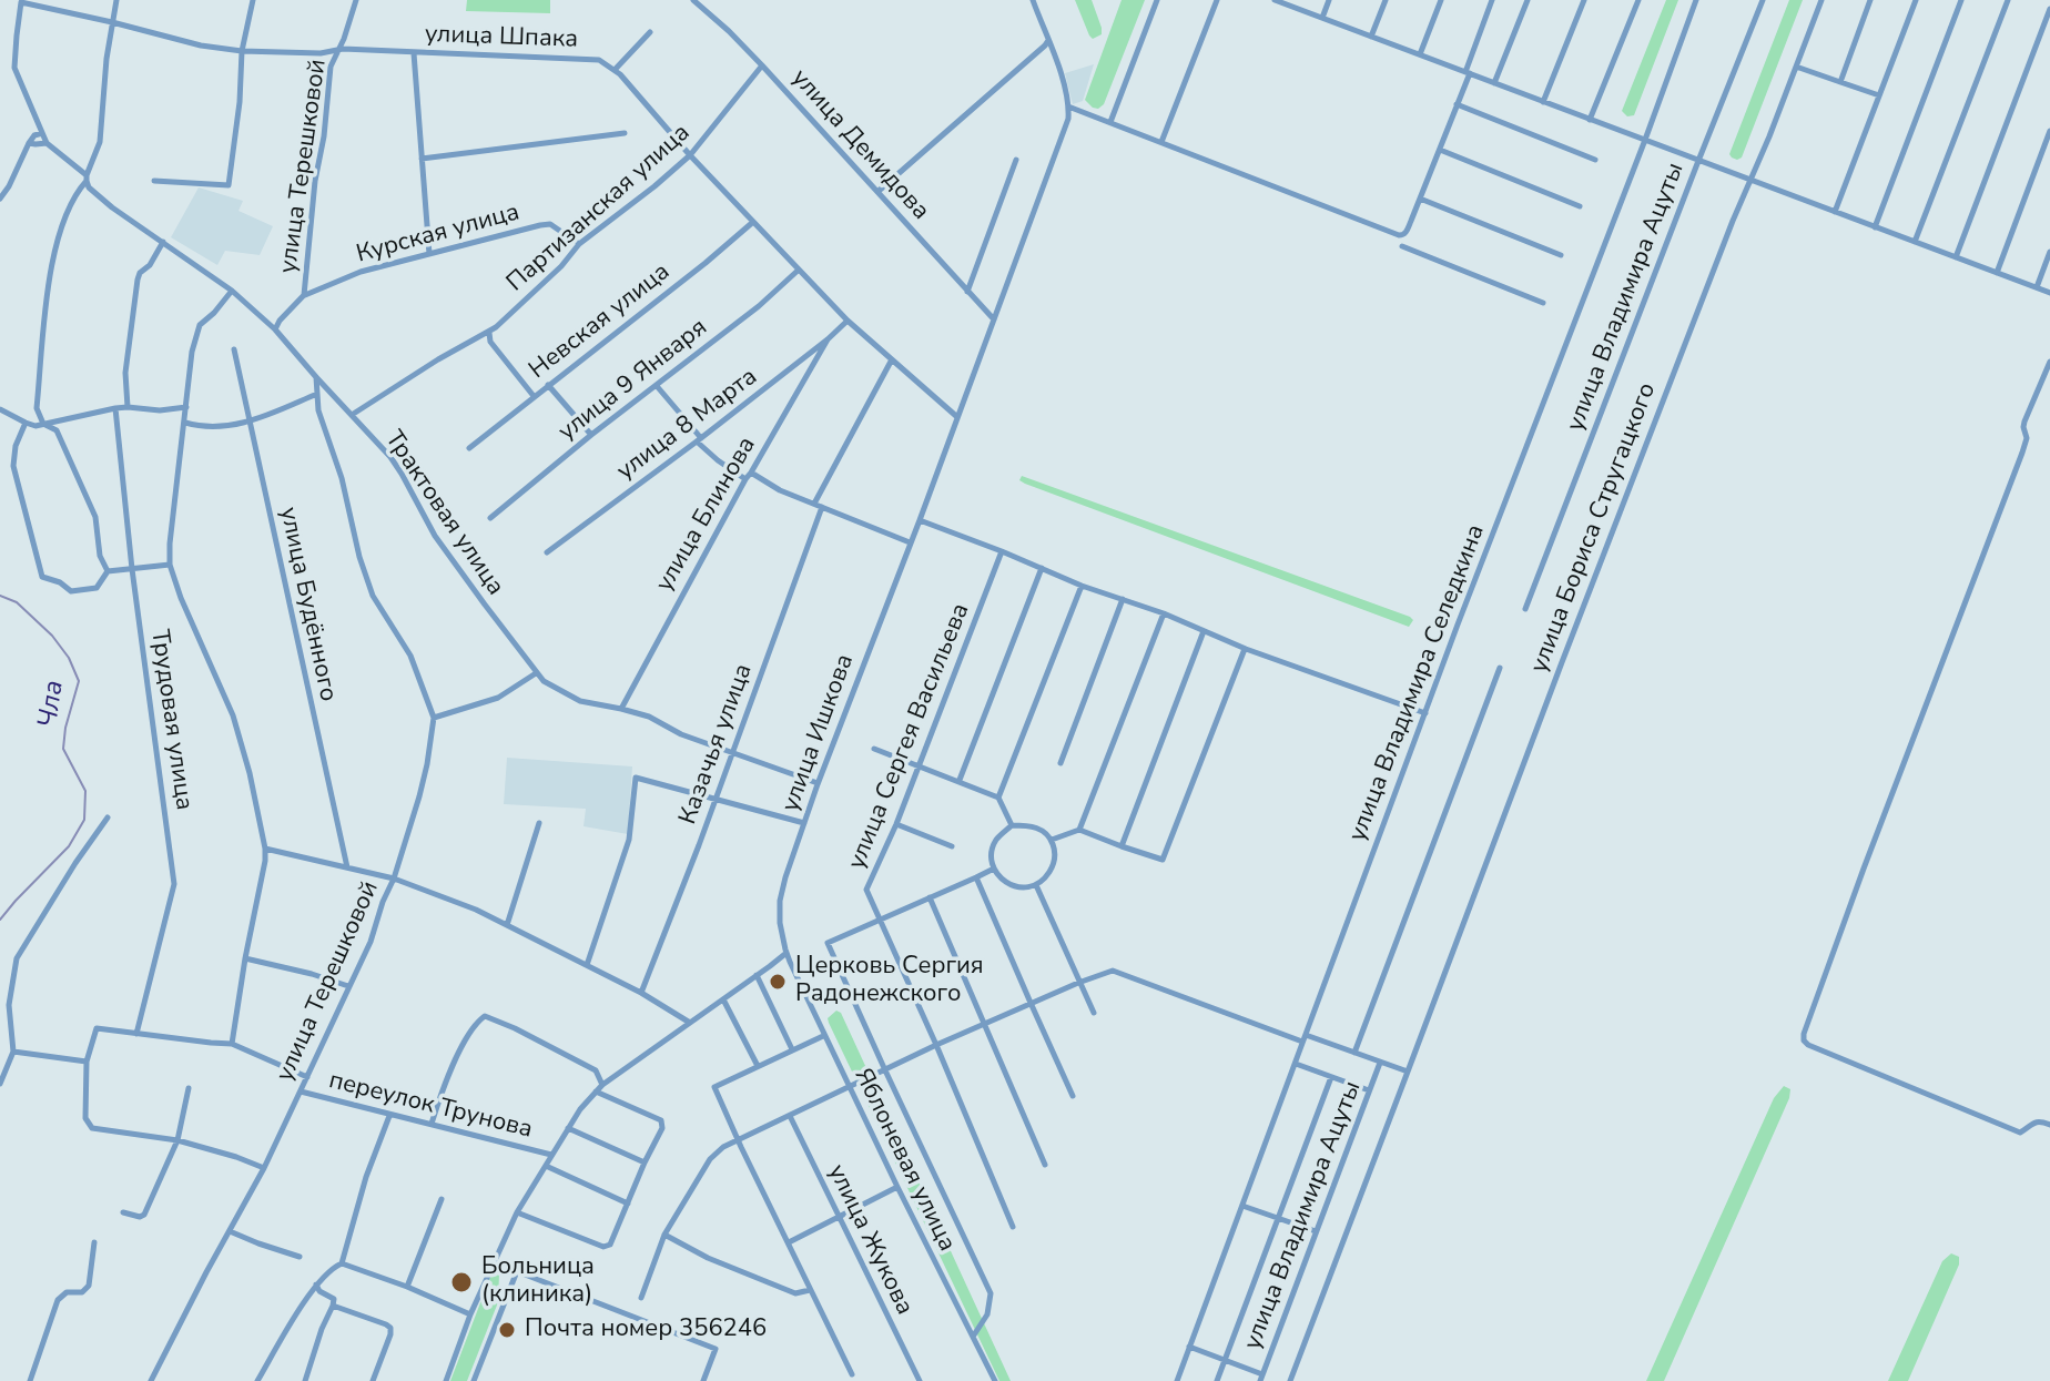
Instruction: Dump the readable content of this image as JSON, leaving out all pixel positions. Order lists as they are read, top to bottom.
{
  "streets": {
    "street": [
      "улица Шпака",
      "улица Демидова",
      "улица Терешковой",
      "Партизанская улица",
      "Курская улица",
      "улица Владимира Ацуты",
      "Невская улица",
      "улица 9 Января",
      "улица 8 Марта",
      "Трактовая улица",
      "улица Блинова",
      "улица Бориса Стругацкого",
      "улица Будённого",
      "улица Владимира Селедкина",
      "Трудовая улица",
      "улица Ишкова",
      "улица Сергея Васильева",
      "Казачья улица",
      "переулок Трунова",
      "Яблоневая улица",
      "улица Жукова"
    ]
  },
  "crossings": [
    ["улица Шпака", "улица Терешковой"],
    ["улица Демидова", "Партизанская улица"],
    ["улица Демидова", "улица Ишкова"],
    ["улица Терешковой", "Курская улица"],
    ["улица Терешковой", "Трактовая улица"],
    ["улица Терешковой", "переулок Трунова"],
    ["Партизанская улица", "Курская улица"],
    ["Партизанская улица", "Трактовая улица"],
    ["улица 8 Марта", "улица Блинова"],
    ["Трактовая улица", "улица Блинова"],
    ["Трактовая улица", "улица Ишкова"],
    ["Трактовая улица", "Казачья улица"],
    ["Трудовая улица", "переулок Трунова"],
    ["улица Ишкова", "Яблоневая улица"]
  ],
  "water": ["Чла"],
  "places": ["Церковь Сергия Радонежского", "Больница (клиника)", "Почта номер 356246"]
}
